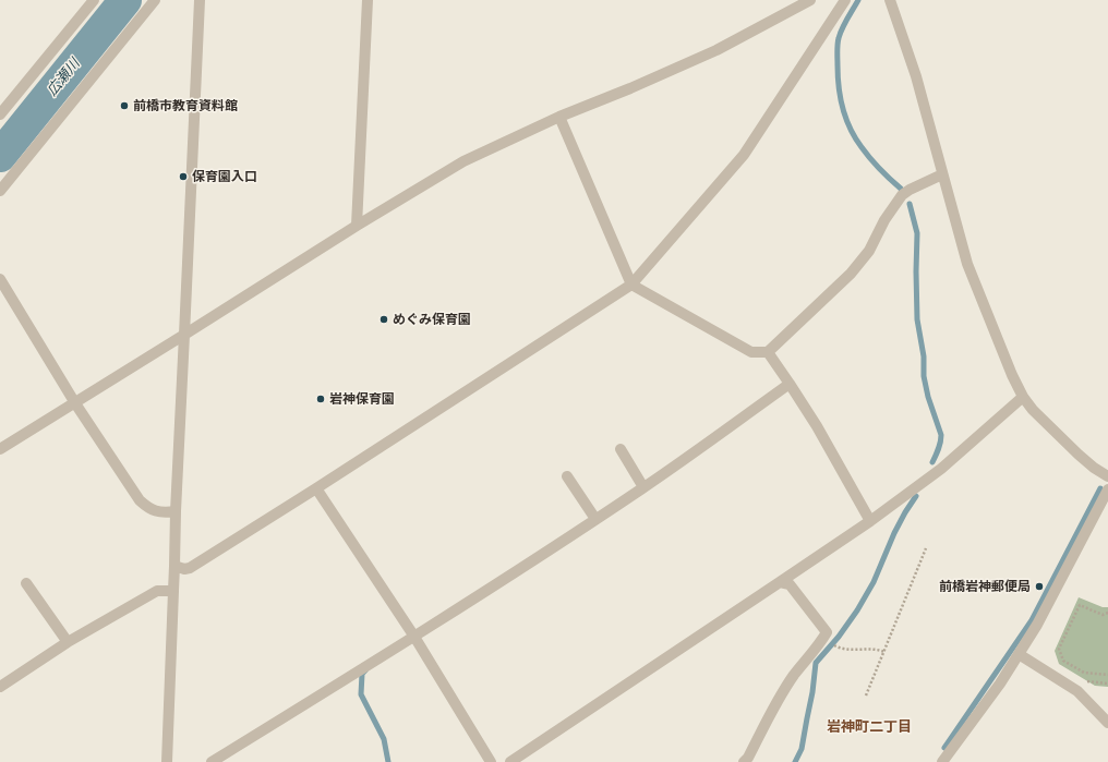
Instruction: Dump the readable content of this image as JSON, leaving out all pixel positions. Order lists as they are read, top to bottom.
{
  "districts": ["岩神町二丁目"],
  "water": ["広瀬川"],
  "places": [
    "前橋市教育資料館",
    "保育園入口",
    "めぐみ保育園",
    "岩神保育園",
    "前橋岩神郵便局"
  ]
}
